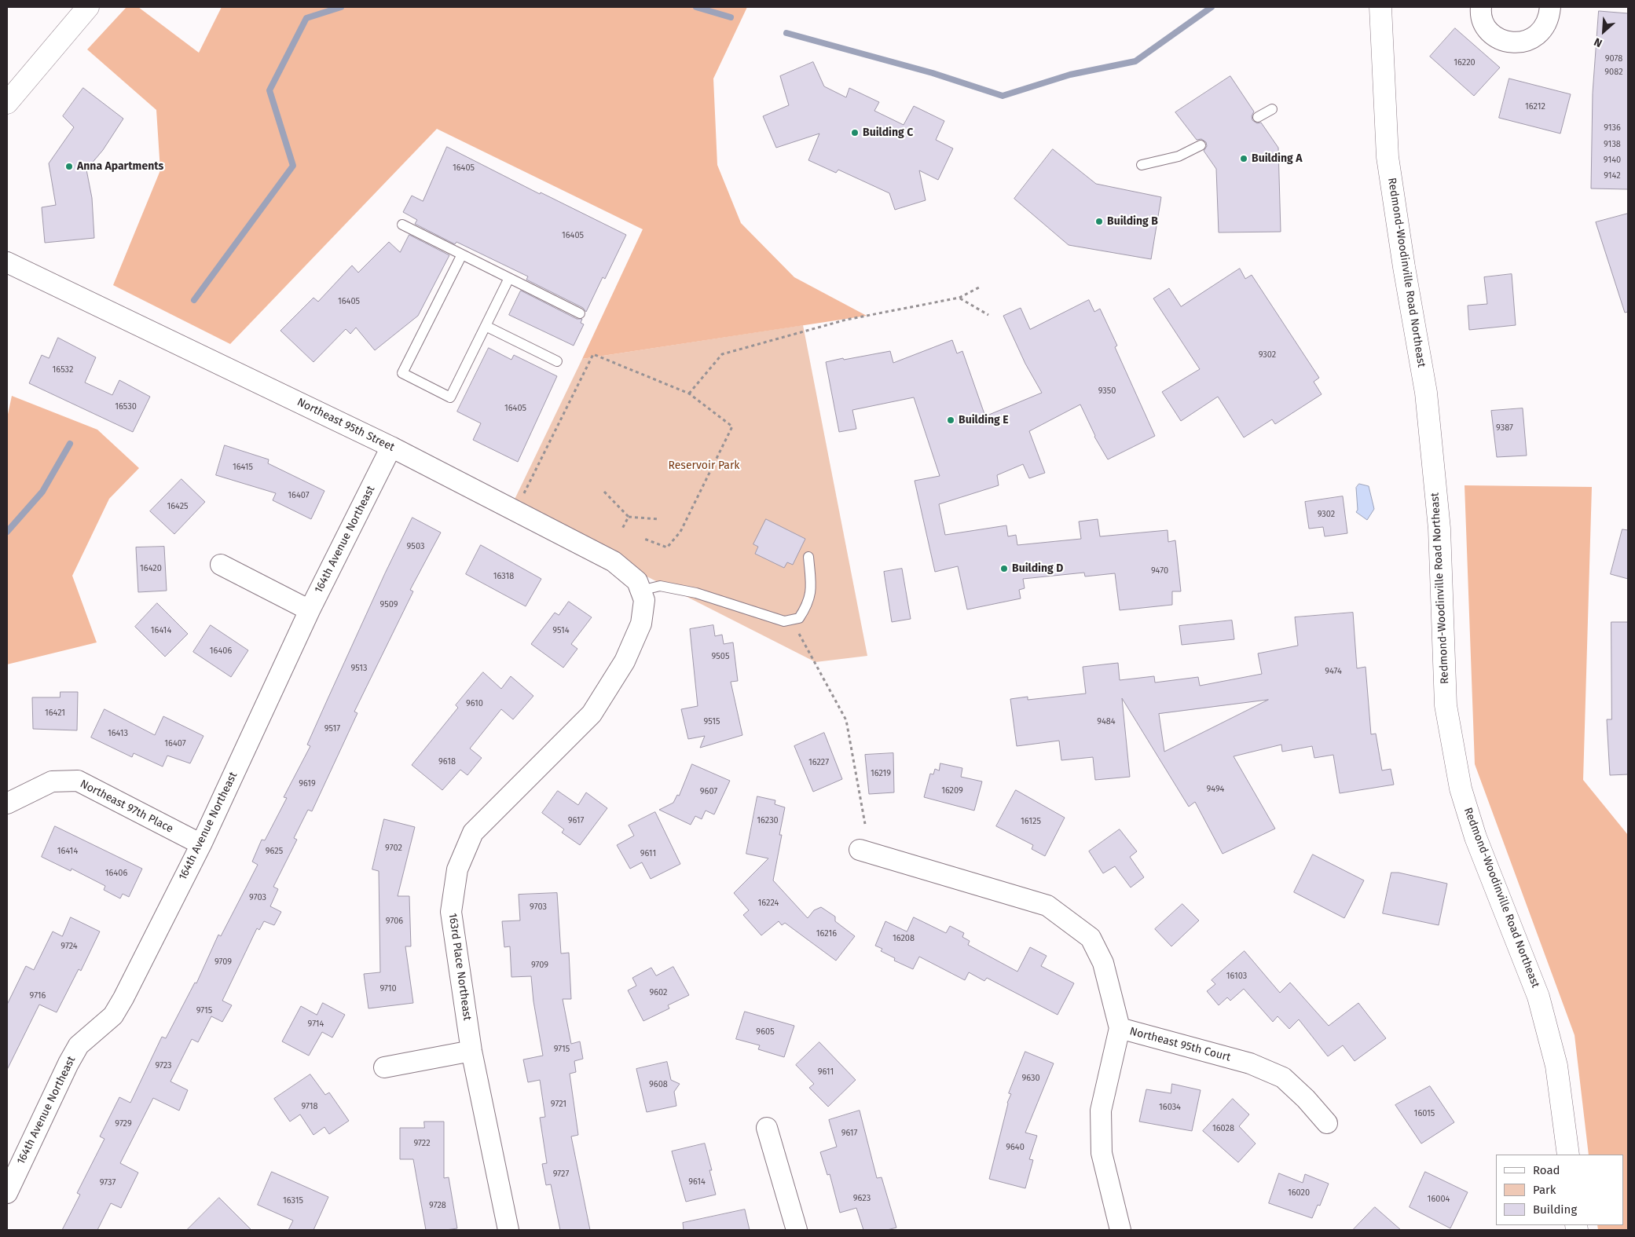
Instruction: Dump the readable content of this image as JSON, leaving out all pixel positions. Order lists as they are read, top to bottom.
{
  "streets": {
    "main road": ["Redmond-Woodinville Road Northeast"],
    "street": [
      "Northeast 95th Street",
      "164th Avenue Northeast",
      "Northeast 97th Place",
      "163rd Place Northeast",
      "Northeast 95th Court"
    ]
  },
  "crossings": [
    ["Northeast 95th Street", "164th Avenue Northeast"],
    ["Northeast 95th Street", "163rd Place Northeast"],
    ["164th Avenue Northeast", "Northeast 97th Place"]
  ],
  "parks": ["Reservoir Park"],
  "places": [
    "Building C",
    "Building A",
    "Anna Apartments",
    "Building B",
    "Building E",
    "Building D"
  ],
  "house_numbers": [
    "9078",
    "16220",
    "9082",
    "16212",
    "9136",
    "9138",
    "9140",
    "16405",
    "9142",
    "16405",
    "16405",
    "9302",
    "16532",
    "9350",
    "16530",
    "16405",
    "9387",
    "16415",
    "16407",
    "16425",
    "9302",
    "9503",
    "16420",
    "9470",
    "16318",
    "9509",
    "16414",
    "9514",
    "16406",
    "9505",
    "9513",
    "9474",
    "9610",
    "16421",
    "9515",
    "9484",
    "9517",
    "16413",
    "16407",
    "9618",
    "16227",
    "16219",
    "9619",
    "9494",
    "16209",
    "9607",
    "9617",
    "16230",
    "16125",
    "9702",
    "16414",
    "9625",
    "9611",
    "16406",
    "9703",
    "16224",
    "9703",
    "9706",
    "16216",
    "16208",
    "9724",
    "9709",
    "9709",
    "16103",
    "9710",
    "9602",
    "9716",
    "9715",
    "9714",
    "9605",
    "9715",
    "9723",
    "9611",
    "9630",
    "9608",
    "9721",
    "9718",
    "16034",
    "16015",
    "9729",
    "16028",
    "9617",
    "9722",
    "9640",
    "9727",
    "9614",
    "9737",
    "16020",
    "9623",
    "16004",
    "16315",
    "9728"
  ],
  "legend": ["Road", "Park", "Building"],
  "north": "bottom left"
}
